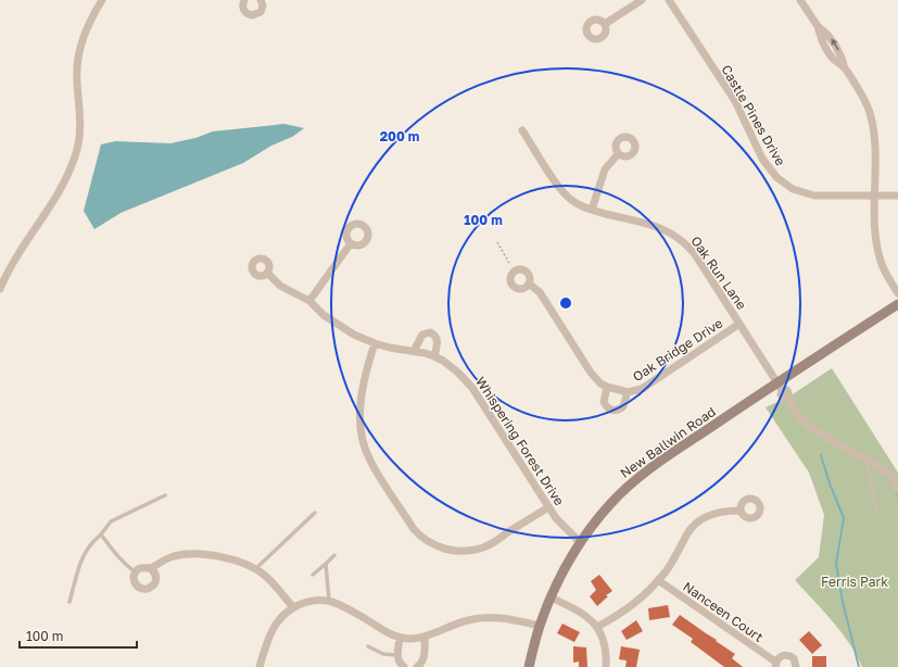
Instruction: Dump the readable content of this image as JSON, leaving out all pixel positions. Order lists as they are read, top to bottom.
{
  "streets": {
    "main road": ["New Ballwin Road"],
    "street": [
      "Castle Pines Drive",
      "Oak Run Lane",
      "Oak Bridge Drive",
      "Whispering Forest Drive",
      "Nanceen Court"
    ]
  },
  "crossings": [
    ["Oak Run Lane", "Oak Bridge Drive"],
    ["Oak Run Lane", "New Ballwin Road"],
    ["Whispering Forest Drive", "New Ballwin Road"]
  ],
  "parks": ["Ferris Park"],
  "scale_bar": "100 m",
  "rings": ["200 m", "100 m"]
}
